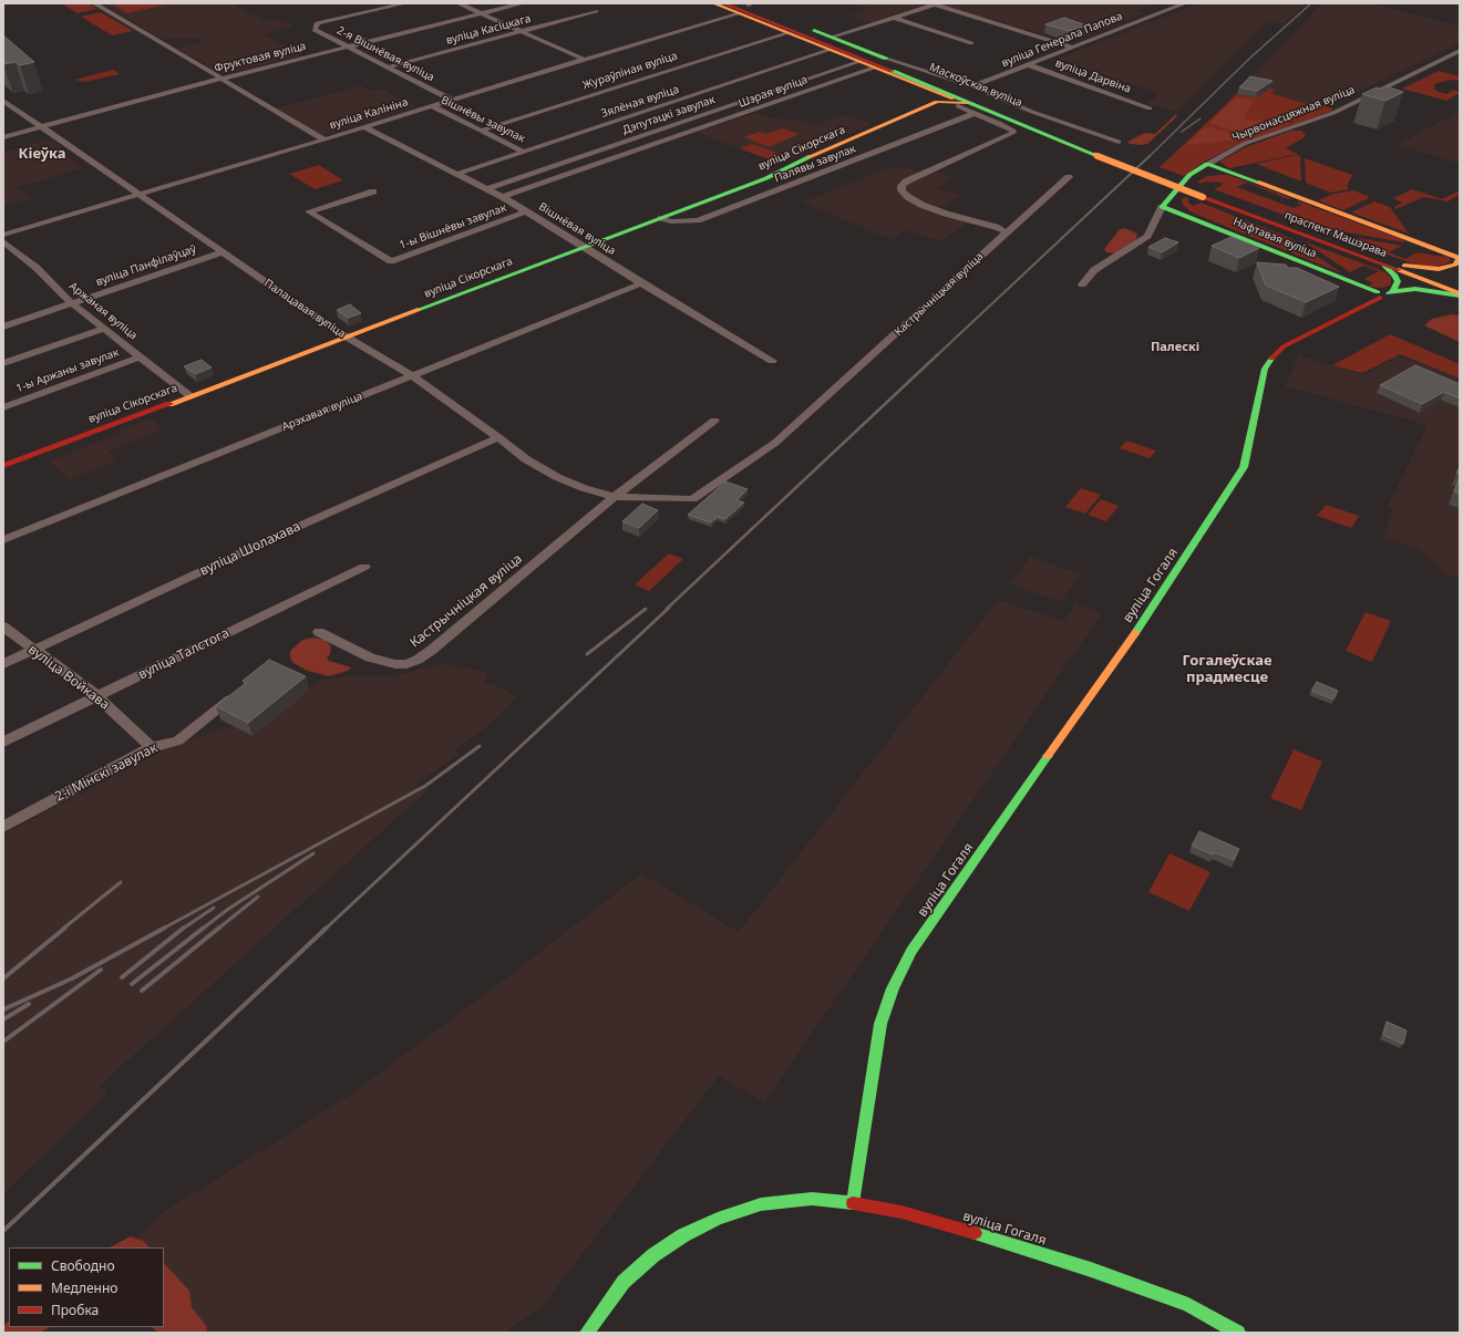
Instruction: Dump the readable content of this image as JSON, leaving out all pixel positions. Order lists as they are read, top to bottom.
{
  "streets": {
    "street": [
      "вуліца Касіцкага",
      "вуліца Генерала Папова",
      "2-я Вішнёвая вуліца",
      "Фруктовая вуліца",
      "Жураўліная вуліца",
      "вуліца Дарвіна",
      "Маскоўская вуліца",
      "Шэрая вуліца",
      "Зялёная вуліца",
      "вуліца Калініна",
      "Чырвонасцяжная вуліца",
      "Дэпутацкі завулак",
      "Вішнёвы завулак",
      "вуліца Сікорскага",
      "Палявы завулак",
      "1-ы Вішнёвы завулак",
      "Вішнёвая вуліца",
      "праспект Машэрава",
      "Нафтавая вуліца",
      "вуліца Панфілаўцаў",
      "Кастрычніцкая вуліца",
      "Палацавая вуліца",
      "Аржаная вуліца",
      "1-ы Аржаны завулак",
      "Арэхавая вуліца",
      "вуліца Шолахава",
      "вуліца Гогаля",
      "вуліца Талстога",
      "вуліца Войкава",
      "2-і Мінскі завулак"
    ]
  },
  "crossings": [
    ["вуліца Касіцкага", "2-я Вішнёвая вуліца"],
    ["вуліца Генерала Папова", "вуліца Дарвіна"],
    ["вуліца Генерала Папова", "Маскоўская вуліца"],
    ["2-я Вішнёвая вуліца", "Фруктовая вуліца"],
    ["2-я Вішнёвая вуліца", "вуліца Калініна"],
    ["Фруктовая вуліца", "Палацавая вуліца"],
    ["Жураўліная вуліца", "Маскоўская вуліца"],
    ["Жураўліная вуліца", "Вішнёвы завулак"],
    ["Маскоўская вуліца", "Шэрая вуліца"],
    ["Маскоўская вуліца", "Зялёная вуліца"],
    ["Маскоўская вуліца", "вуліца Калініна"],
    ["Маскоўская вуліца", "Дэпутацкі завулак"],
    ["Маскоўская вуліца", "вуліца Сікорскага"],
    ["Маскоўская вуліца", "праспект Машэрава"],
    ["Шэрая вуліца", "Вішнёвая вуліца"],
    ["Зялёная вуліца", "Вішнёвы завулак"],
    ["Зялёная вуліца", "Вішнёвая вуліца"],
    ["вуліца Калініна", "Вішнёвы завулак"],
    ["вуліца Калініна", "Вішнёвая вуліца"],
    ["вуліца Калініна", "Палацавая вуліца"],
    ["Чырвонасцяжная вуліца", "праспект Машэрава"],
    ["Дэпутацкі завулак", "Вішнёвая вуліца"],
    ["вуліца Сікорскага", "Палявы завулак"],
    ["вуліца Сікорскага", "Вішнёвая вуліца"],
    ["вуліца Сікорскага", "Палацавая вуліца"],
    ["вуліца Сікорскага", "Аржаная вуліца"],
    ["1-ы Вішнёвы завулак", "Вішнёвая вуліца"],
    ["Вішнёвая вуліца", "Арэхавая вуліца"],
    ["Нафтавая вуліца", "вуліца Гогаля"],
    ["вуліца Панфілаўцаў", "Палацавая вуліца"],
    ["вуліца Панфілаўцаў", "Аржаная вуліца"],
    ["Кастрычніцкая вуліца", "Палацавая вуліца"],
    ["Палацавая вуліца", "Арэхавая вуліца"],
    ["Палацавая вуліца", "вуліца Шолахава"],
    ["Аржаная вуліца", "1-ы Аржаны завулак"],
    ["вуліца Шолахава", "вуліца Войкава"],
    ["вуліца Талстога", "вуліца Войкава"],
    ["вуліца Войкава", "2-і Мінскі завулак"]
  ],
  "districts": ["Кіеўка", "Палескі", "Гогалеўскае прадмесце"],
  "legend": ["Свободно", "Медленно", "Пробка"]
}
